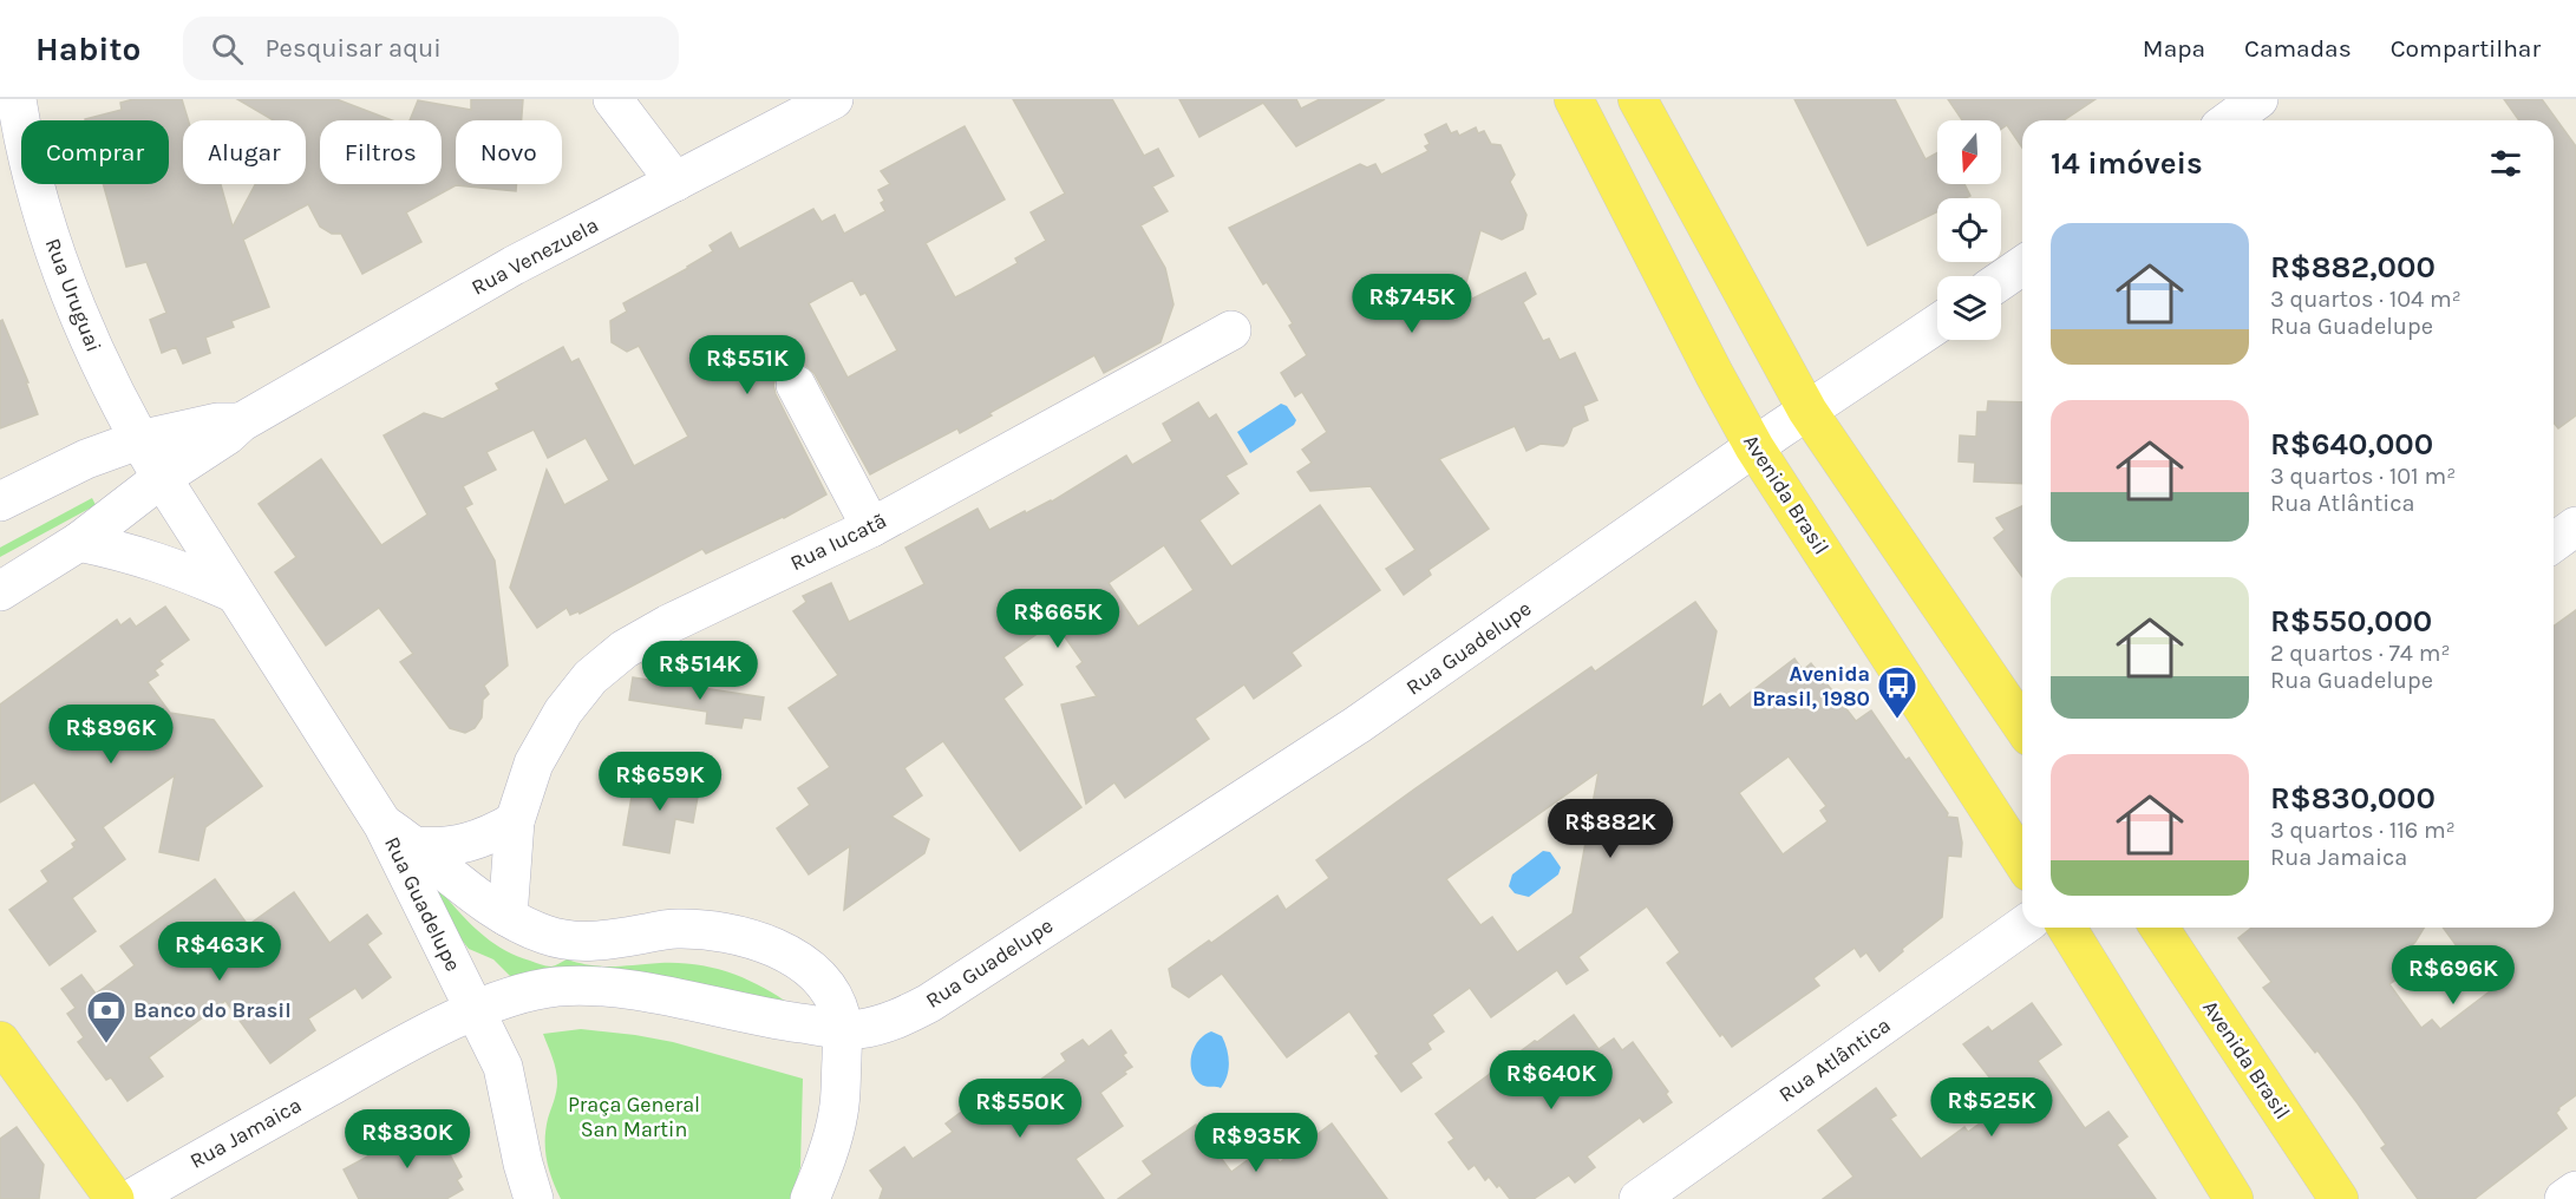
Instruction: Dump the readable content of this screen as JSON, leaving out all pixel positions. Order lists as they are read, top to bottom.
{
  "streets": {
    "main road": ["Avenida Brasil"],
    "street": [
      "Rua Venezuela",
      "Rua Uruguai",
      "Rua Iucatã",
      "Rua Guadelupe",
      "Rua Atlântica",
      "Rua Jamaica"
    ]
  },
  "crossings": [
    ["Rua Venezuela", "Rua Uruguai"],
    ["Rua Venezuela", "Rua Guadelupe"],
    ["Rua Uruguai", "Rua Guadelupe"],
    ["Avenida Brasil", "Rua Guadelupe"],
    ["Rua Guadelupe", "Rua Jamaica"]
  ],
  "parks": ["Praça General San Martin"],
  "places": {
    "bus stop": ["Avenida Brasil, 1980"],
    "bank": ["Banco do Brasil"]
  },
  "north": "bottom",
  "page": {
    "header": "Habito",
    "search": "Pesquisar aqui",
    "nav": ["Mapa", "Camadas", "Compartilhar"],
    "chip": [
      "Comprar",
      "Alugar",
      "Filtros",
      "Novo"
    ],
    "heading": "14 imóveis",
    "list": [
      {
        "name": "R$882,000",
        "note": "3 quartos · 104 m² · Rua Guadelupe"
      },
      {
        "name": "R$640,000",
        "note": "3 quartos · 101 m² · Rua Atlântica"
      },
      {
        "name": "R$550,000",
        "note": "2 quartos · 74 m² · Rua Guadelupe"
      },
      {
        "name": "R$830,000",
        "note": "3 quartos · 116 m² · Rua Jamaica"
      }
    ],
    "price": [
      "R$745K",
      "R$551K",
      "R$665K",
      "R$514K",
      "R$896K",
      "R$659K",
      "R$882K",
      "R$463K",
      "R$696K",
      "R$640K",
      "R$525K",
      "R$550K",
      "R$830K",
      "R$935K"
    ]
  }
}
